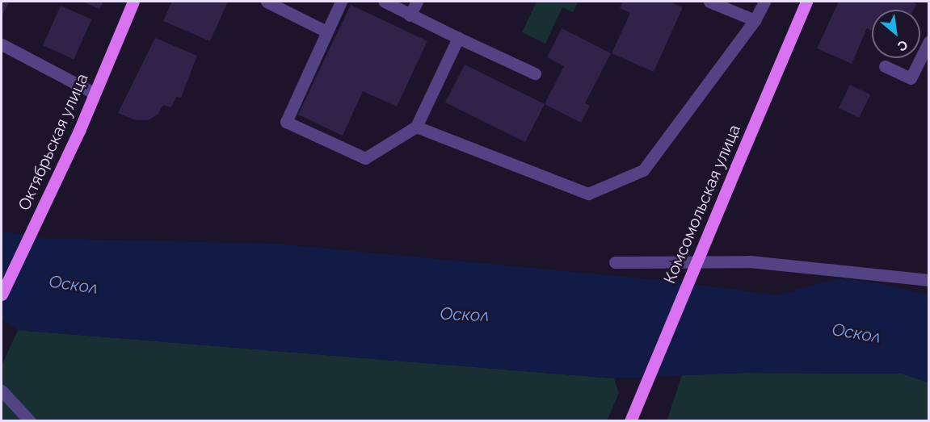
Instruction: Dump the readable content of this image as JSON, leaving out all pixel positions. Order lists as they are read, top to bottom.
{
  "streets": {
    "main road": ["Октябрьская улица", "Комсомольская улица"]
  },
  "water": ["Оскол"],
  "north": "bottom right"
}
